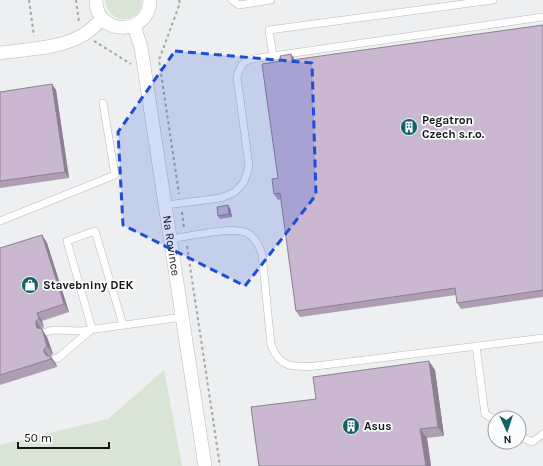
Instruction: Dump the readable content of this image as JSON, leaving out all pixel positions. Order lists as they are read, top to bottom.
{
  "streets": {
    "street": ["Na Rovince"]
  },
  "places": {
    "building": ["Pegatron Czech s.r.o.", "Asus"],
    "shop": ["Stavebniny DEK"]
  },
  "scale_bar": "50 m",
  "north": "bottom"
}
